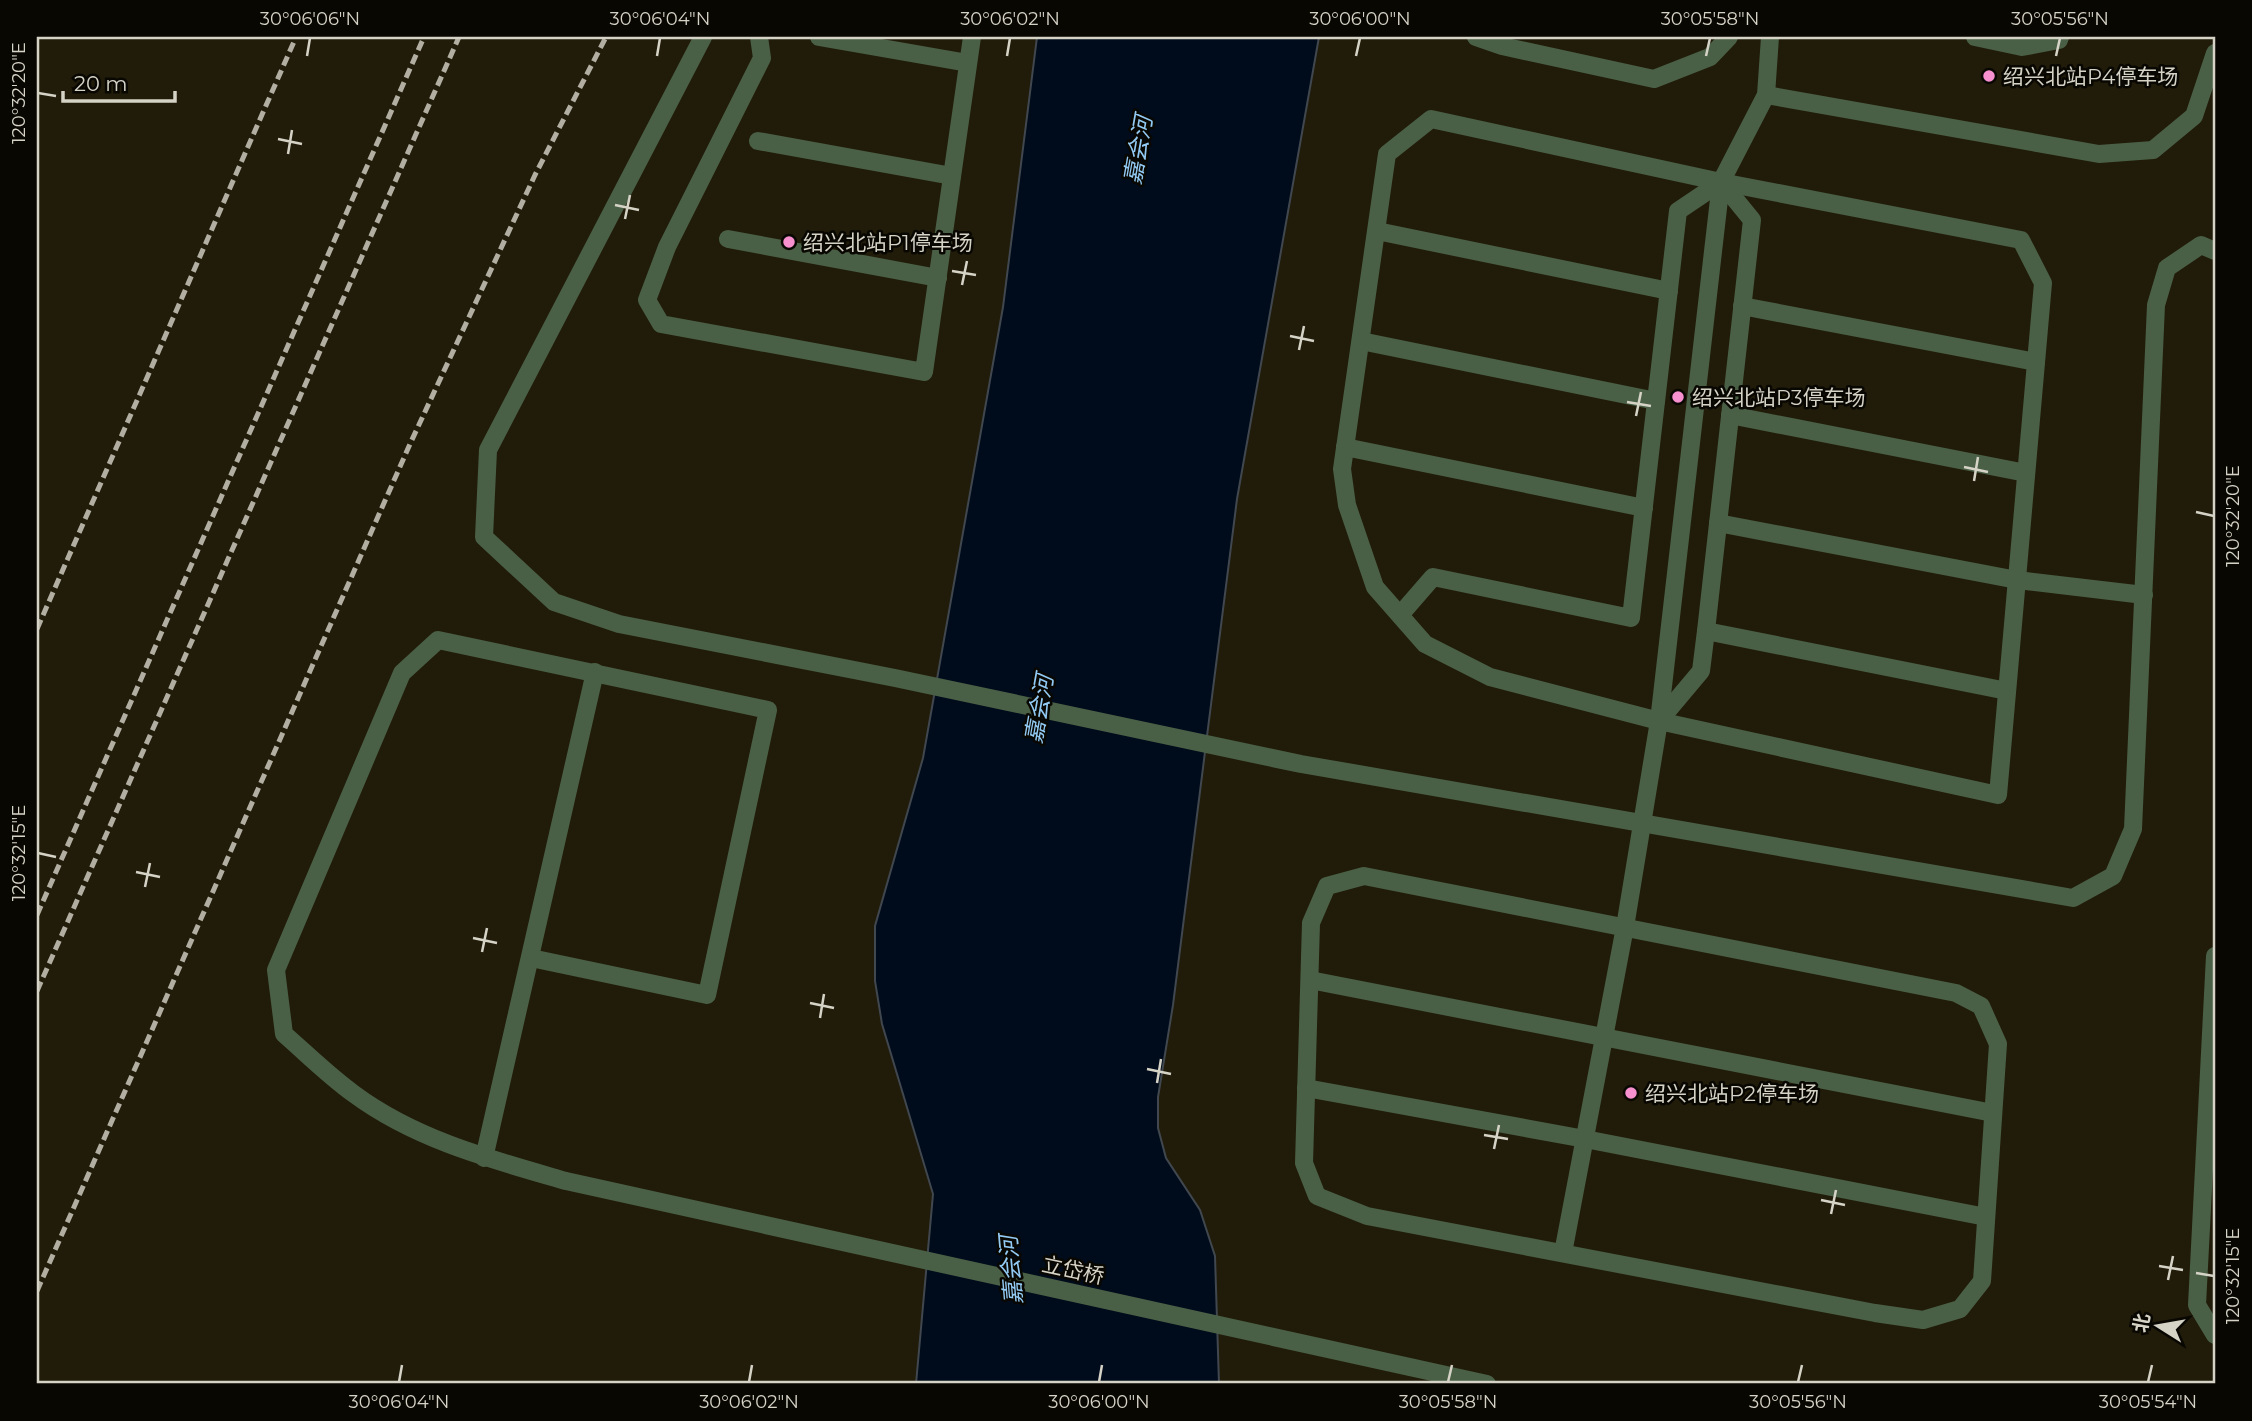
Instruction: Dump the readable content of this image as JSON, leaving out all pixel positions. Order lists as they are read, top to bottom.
{
  "streets": {
    "lane": ["立岱桥"]
  },
  "water": ["嘉会河"],
  "places": [
    "绍兴北站P4停车场",
    "绍兴北站P1停车场",
    "绍兴北站P3停车场",
    "绍兴北站P2停车场"
  ],
  "scale_bar": "20 m",
  "north": "left",
  "coordinates": [
    "30°06'06\"N",
    "30°06'04\"N",
    "30°06'02\"N",
    "30°06'00\"N",
    "30°05'58\"N",
    "30°05'56\"N",
    "120°32'20\"E",
    "120°32'15\"E",
    "30°05'54\"N"
  ]
}
